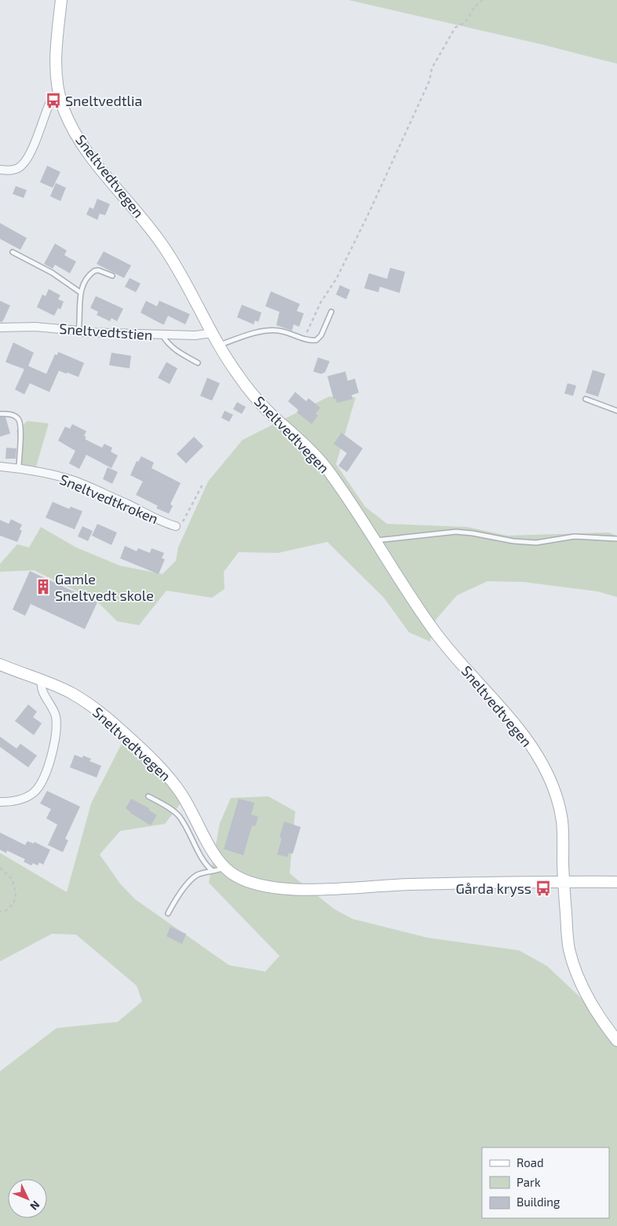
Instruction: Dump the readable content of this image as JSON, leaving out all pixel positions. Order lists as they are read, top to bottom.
{
  "streets": {
    "main road": ["Sneltvedtvegen"],
    "street": ["Sneltvedtstien", "Sneltvedtkroken"]
  },
  "crossings": [
    ["Sneltvedtvegen", "Sneltvedtstien"]
  ],
  "places": {
    "bus stop": ["Sneltvedtlia", "Gårda kryss"],
    "building": ["Gamle Sneltvedt skole"]
  },
  "legend": ["Road", "Park", "Building"],
  "north": "bottom right"
}
